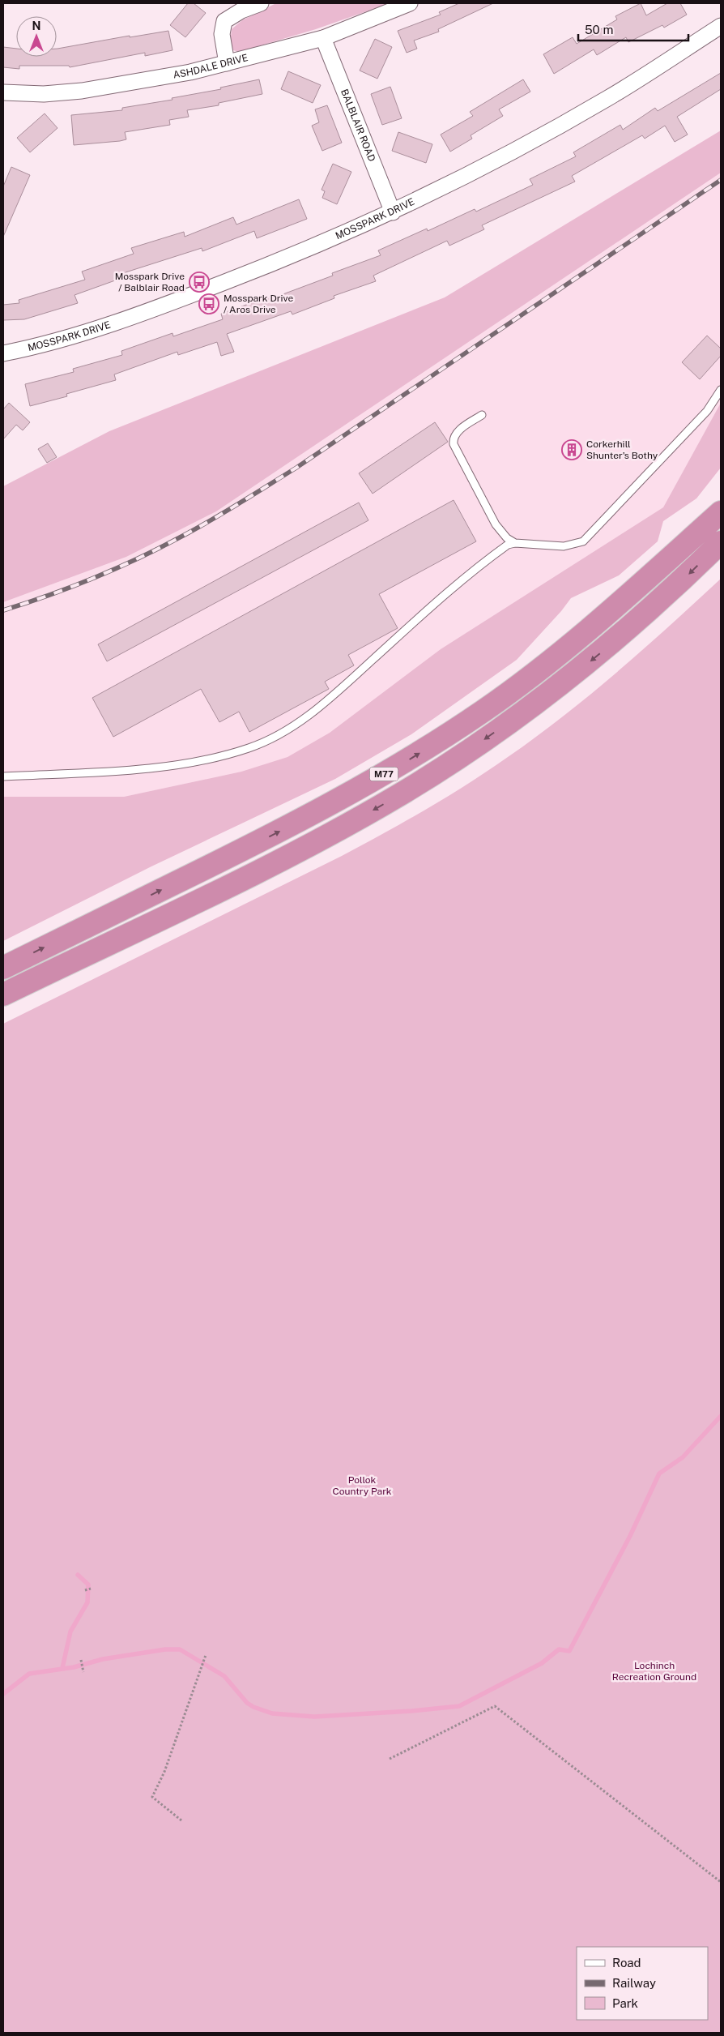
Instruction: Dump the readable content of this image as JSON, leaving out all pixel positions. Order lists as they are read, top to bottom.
{
  "streets": {
    "highway": ["M77"],
    "street": ["ASHDALE DRIVE", "BALBLAIR ROAD", "MOSSPARK DRIVE"]
  },
  "crossings": [
    ["ASHDALE DRIVE", "BALBLAIR ROAD"],
    ["BALBLAIR ROAD", "MOSSPARK DRIVE"]
  ],
  "parks": ["Pollok Country Park", "Lochinch Recreation Ground"],
  "places": {
    "bus stop": ["Mosspark Drive / Balblair Road", "Mosspark Drive / Aros Drive"],
    "building": ["Corkerhill Shunter's Bothy"]
  },
  "legend": ["Road", "Railway", "Park"],
  "scale_bar": "50 m",
  "north": "top"
}
